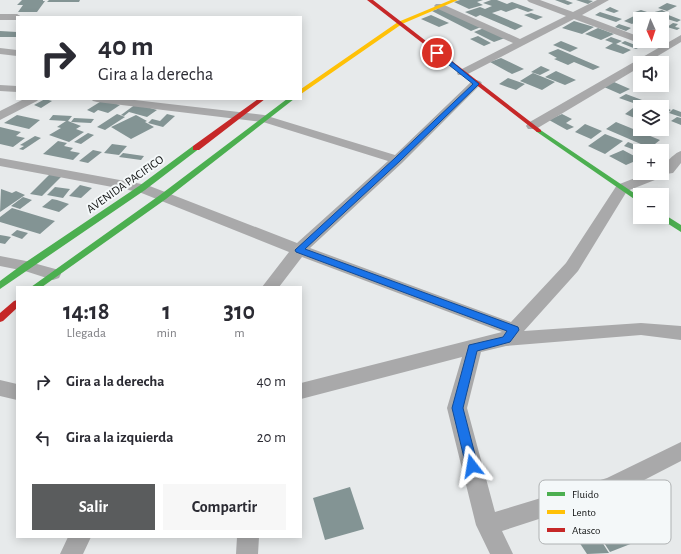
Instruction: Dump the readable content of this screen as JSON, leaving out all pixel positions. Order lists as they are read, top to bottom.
{
  "streets": {
    "main road": ["AVENIDA PACIFICO"]
  },
  "legend": ["Fluido", "Lento", "Atasco"],
  "north": "bottom",
  "page": {
    "map_buttons": ["+", "−"],
    "turn": ["40 m", "Gira a la derecha"],
    "eta": [
      "14:18",
      "Llegada",
      "1",
      "min",
      "310",
      "m"
    ],
    "list": [
      {
        "name": "Gira a la derecha",
        "value": "40 m"
      },
      {
        "name": "Gira a la izquierda",
        "value": "20 m"
      }
    ],
    "buttons": ["Salir", "Compartir"]
  }
}
